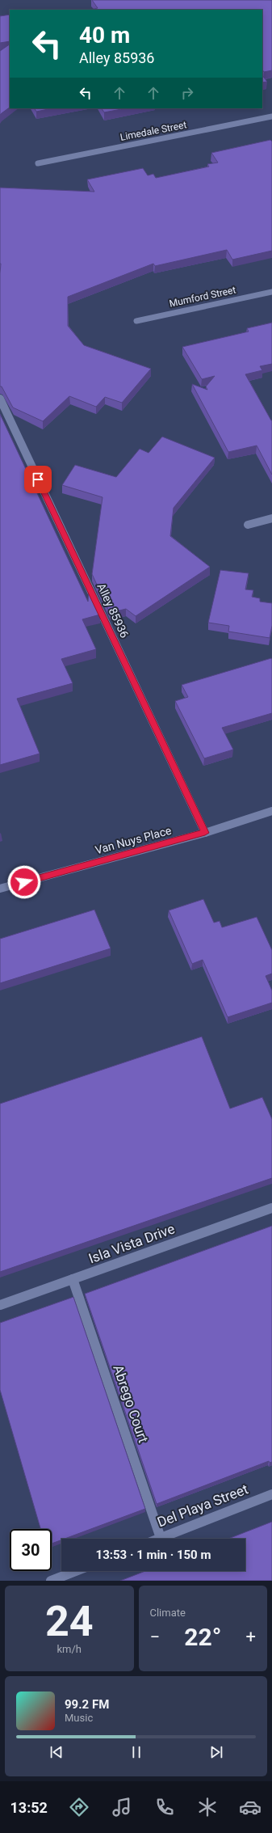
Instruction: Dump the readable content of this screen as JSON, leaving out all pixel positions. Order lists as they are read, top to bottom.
{
  "streets": {
    "street": [
      "Limedale Street",
      "Mumford Street",
      "Alley 85936",
      "Van Nuys Place",
      "Isla Vista Drive",
      "Abrego Court",
      "Del Playa Street"
    ]
  },
  "crossings": [
    ["Alley 85936", "Van Nuys Place"],
    ["Isla Vista Drive", "Abrego Court"],
    ["Abrego Court", "Del Playa Street"]
  ],
  "page": {
    "turn": ["40 m", "Alley 85936"],
    "limit": "30",
    "trip": "13:53 · 1 min · 150 m",
    "tile": [
      ["24", "km/h"],
      "Climate"
    ],
    "heat": ["−", "22°", "+"],
    "song": ["99.2 FM", "Music"],
    "tabs": "13:52"
  }
}
